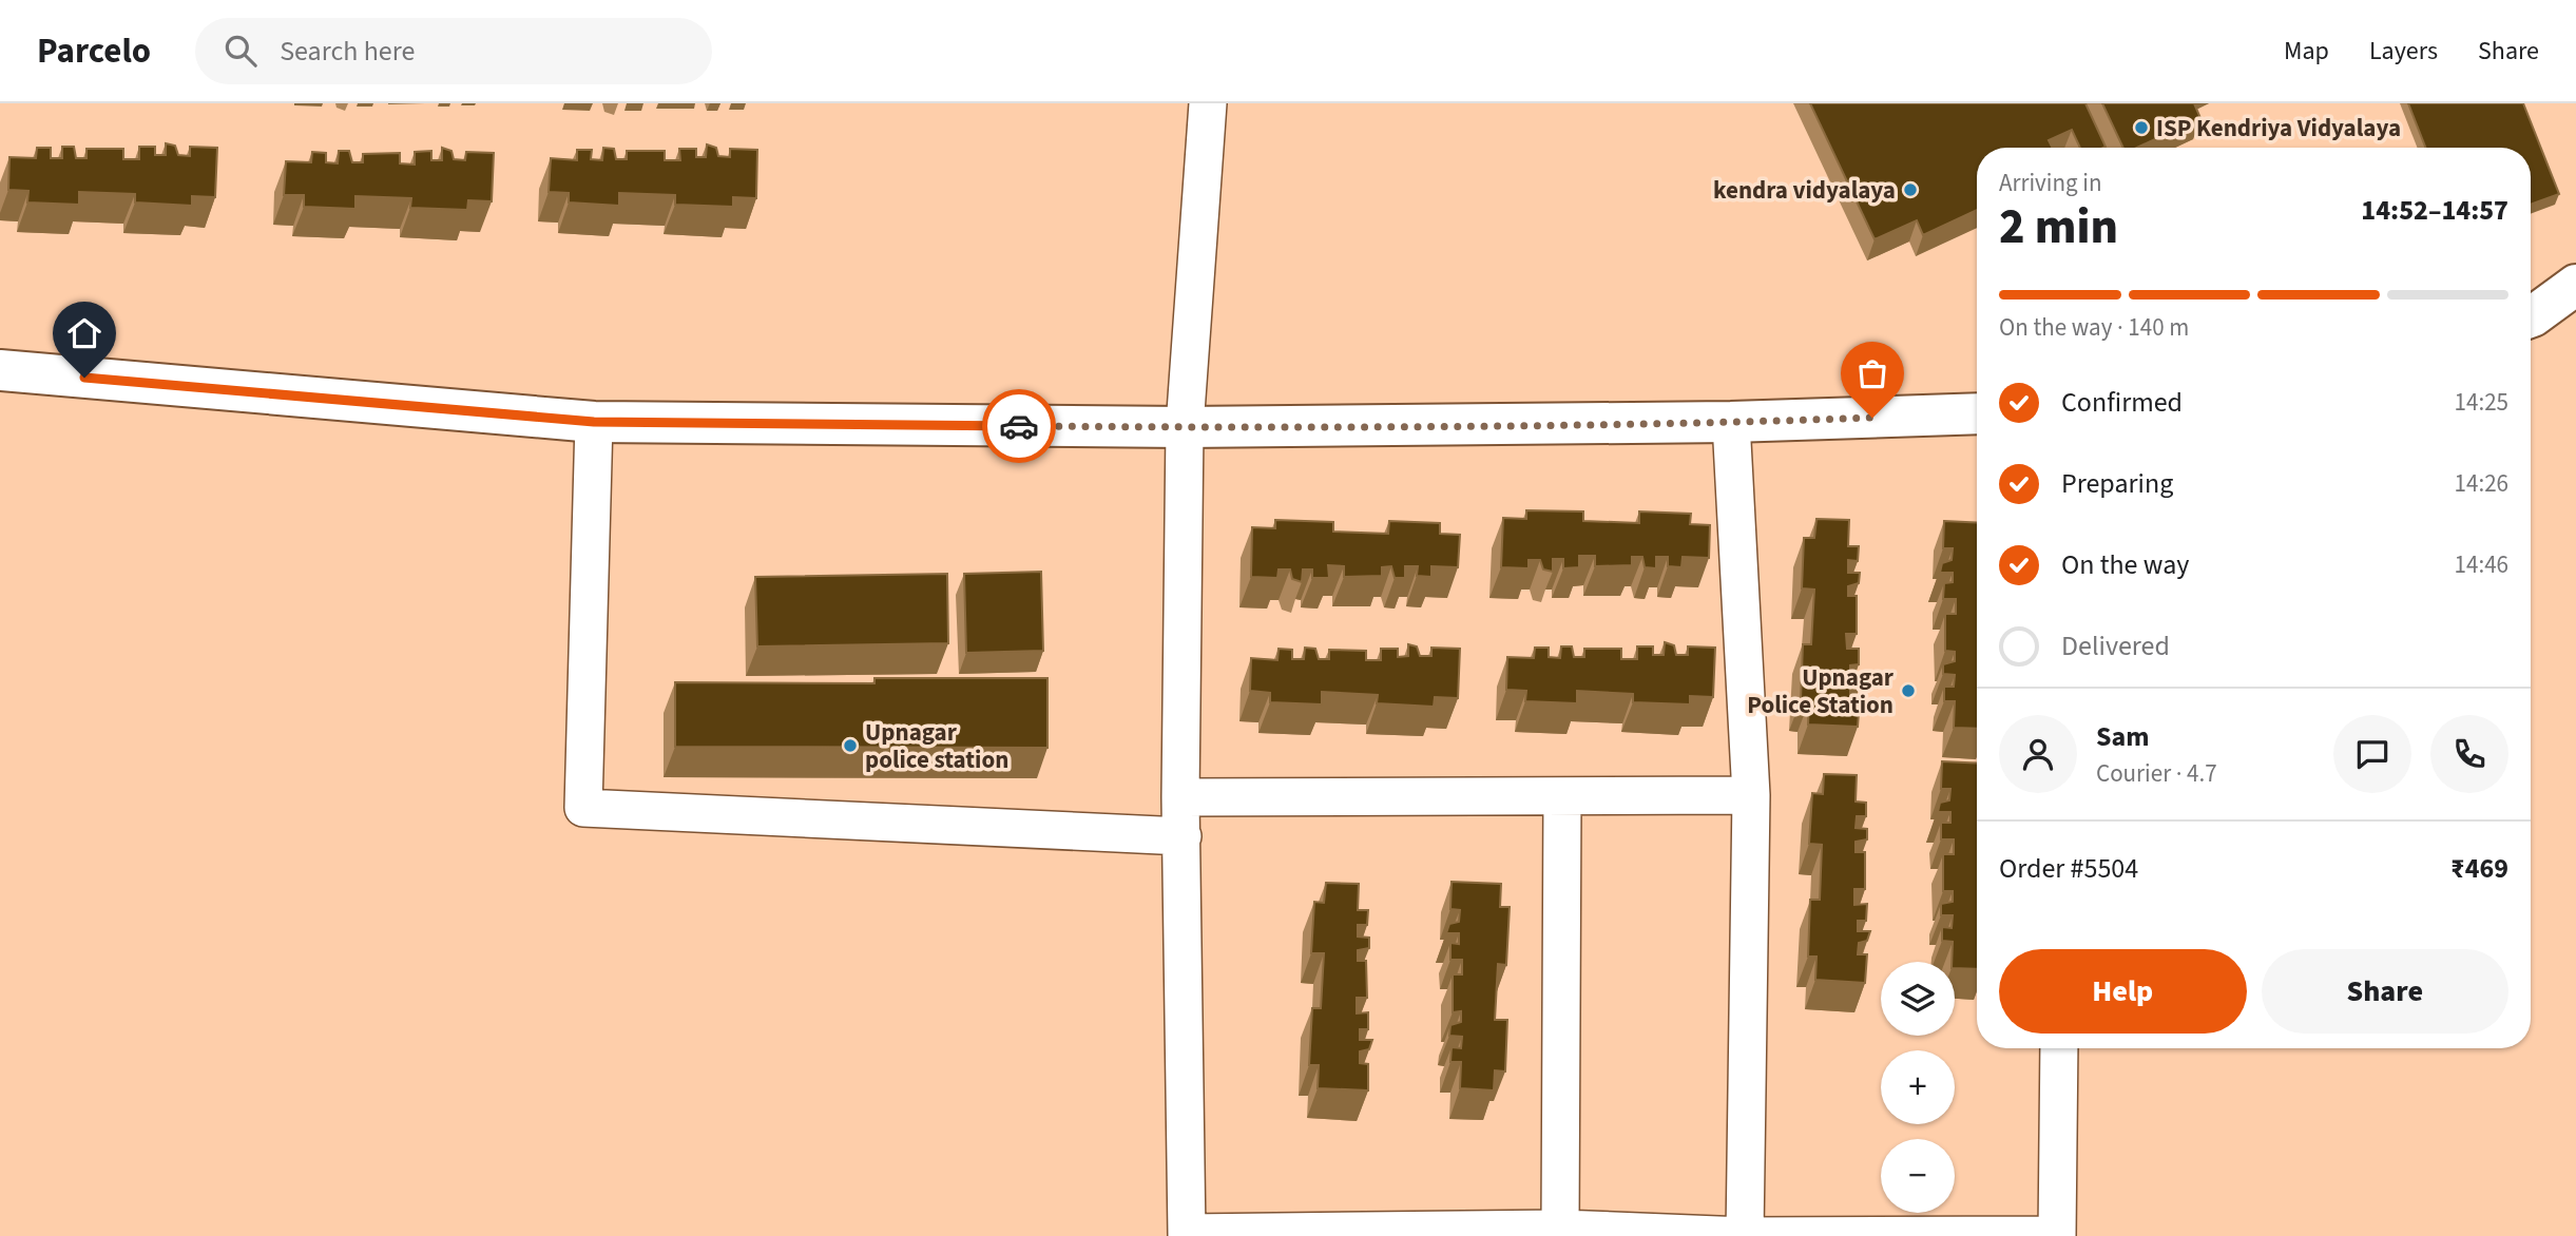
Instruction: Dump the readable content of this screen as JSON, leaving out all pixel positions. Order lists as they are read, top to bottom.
{
  "places": [
    "ISP Kendriya Vidyalaya",
    "kendra vidyalaya",
    "Upnagar Police Station",
    "Upnagar police station"
  ],
  "page": {
    "header": "Parcelo",
    "search": "Search here",
    "nav": ["Map", "Layers", "Share"],
    "heading": ["2 min", "Arriving in", "14:52–14:57"],
    "panel": [
      "Sam",
      "Courier · 4.7",
      "Order #5504",
      "₹469"
    ],
    "bar": "On the way · 140 m",
    "list": [
      ["Confirmed", "14:25"],
      ["Preparing", "14:26"],
      ["On the way", "14:46"],
      "Delivered"
    ],
    "buttons": ["Help", "Share"],
    "map_buttons": ["+", "−"]
  }
}
